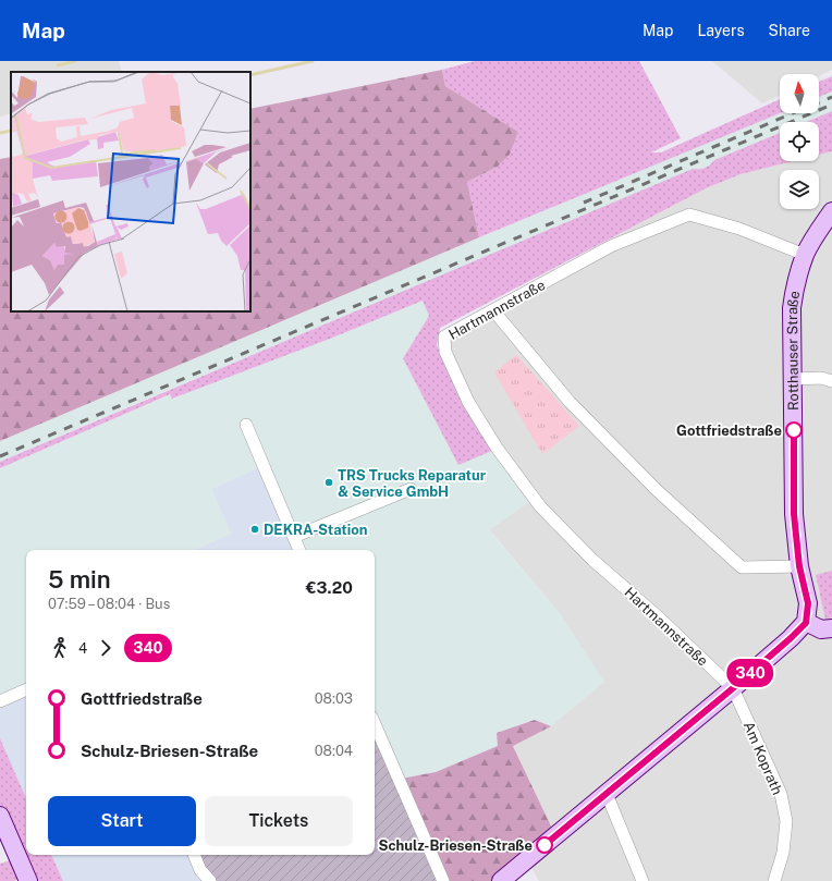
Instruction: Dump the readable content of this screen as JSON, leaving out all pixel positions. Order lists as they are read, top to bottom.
{
  "streets": {
    "main road": ["Rotthauser Straße"],
    "street": ["Hartmannstraße", "Am Koprath"]
  },
  "crossings": [
    ["Hartmannstraße", "Rotthauser Straße"],
    ["Hartmannstraße", "Am Koprath"]
  ],
  "places": [
    "Gottfriedstraße",
    "TRS Trucks Reparatur & Service GmbH",
    "DEKRA-Station",
    "Schulz-Briesen-Straße"
  ],
  "lines": ["bus line 340"],
  "north": "top",
  "page": {
    "header": "Map",
    "nav": ["Map", "Layers", "Share"],
    "on_map": "340",
    "heading": ["5 min", "07:59 – 08:04 · Bus", "€3.20"],
    "legs": ["4", "340"],
    "list": [
      {
        "name": "Gottfriedstraße",
        "value": "08:03"
      },
      {
        "name": "Schulz-Briesen-Straße",
        "value": "08:04"
      }
    ],
    "buttons": ["Start", "Tickets"]
  }
}
